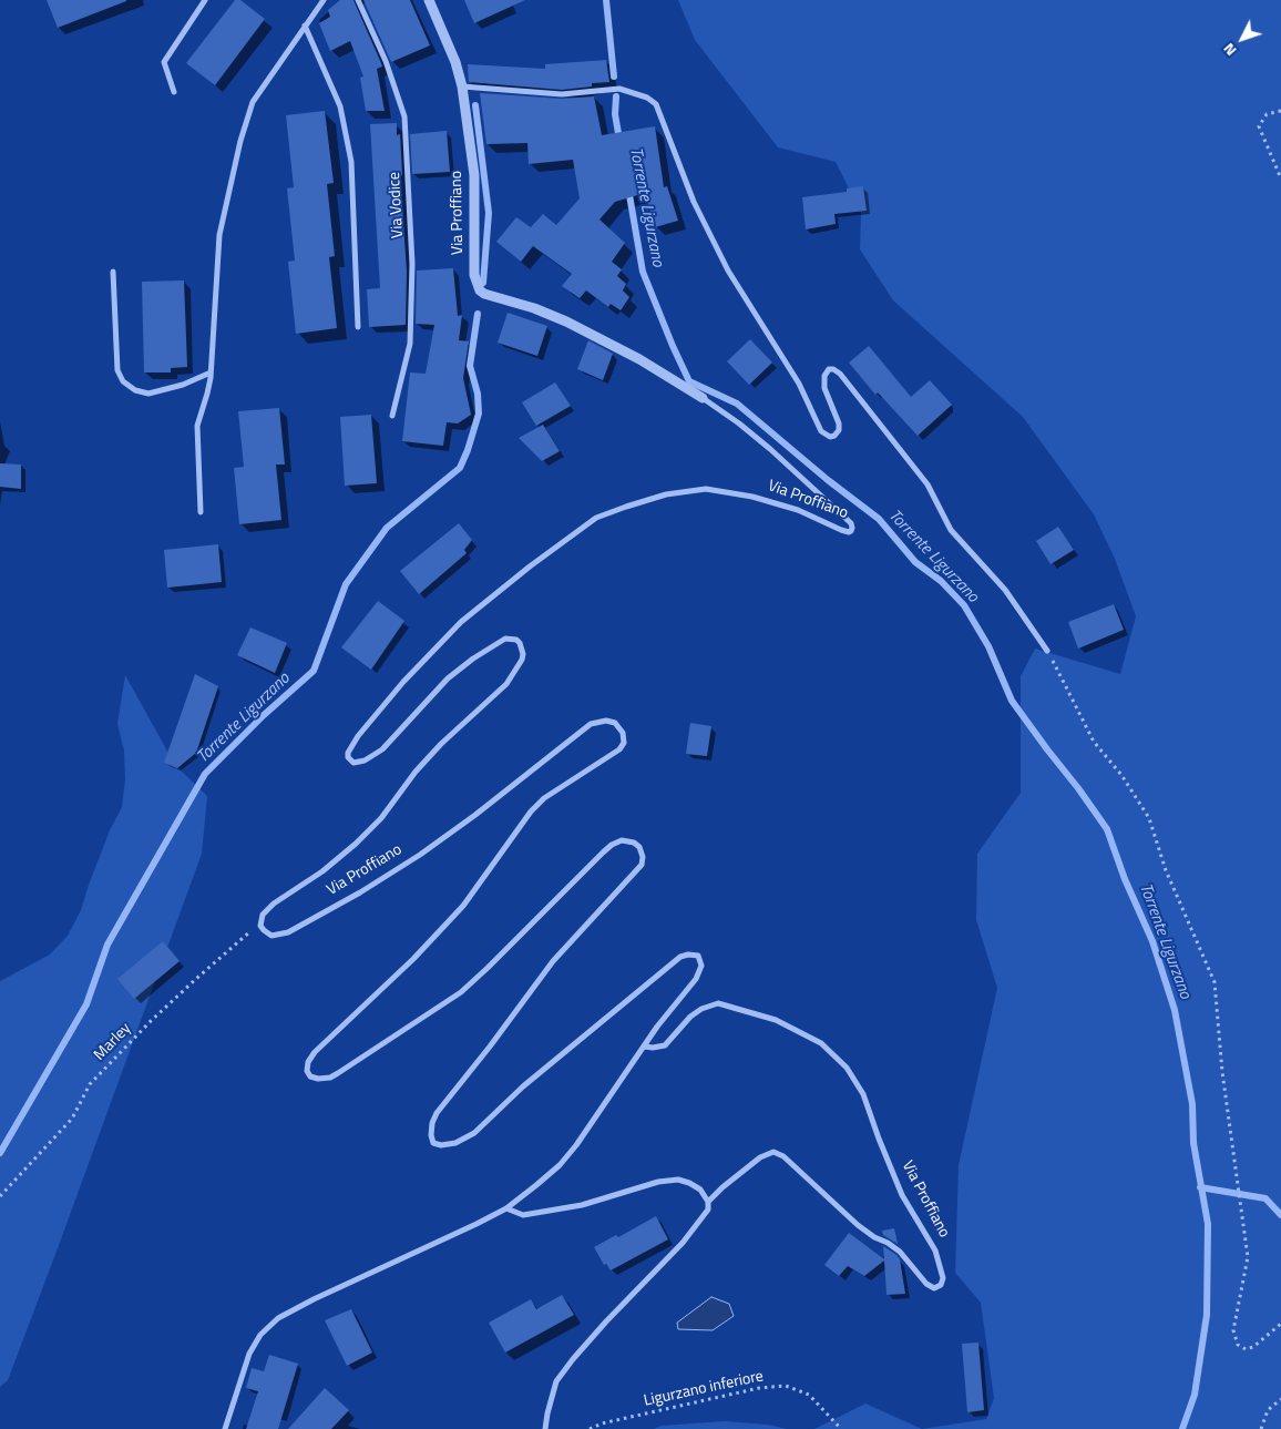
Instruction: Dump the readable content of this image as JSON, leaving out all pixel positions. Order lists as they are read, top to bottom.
{
  "streets": {
    "street": ["Via Vodice", "Via Proffiano"],
    "path": ["Marley", "Ligurzano inferiore"]
  },
  "crossings": [
    ["Via Proffiano", "Marley"]
  ],
  "water": ["Torrente Ligurzano"],
  "north": "bottom left"
}
